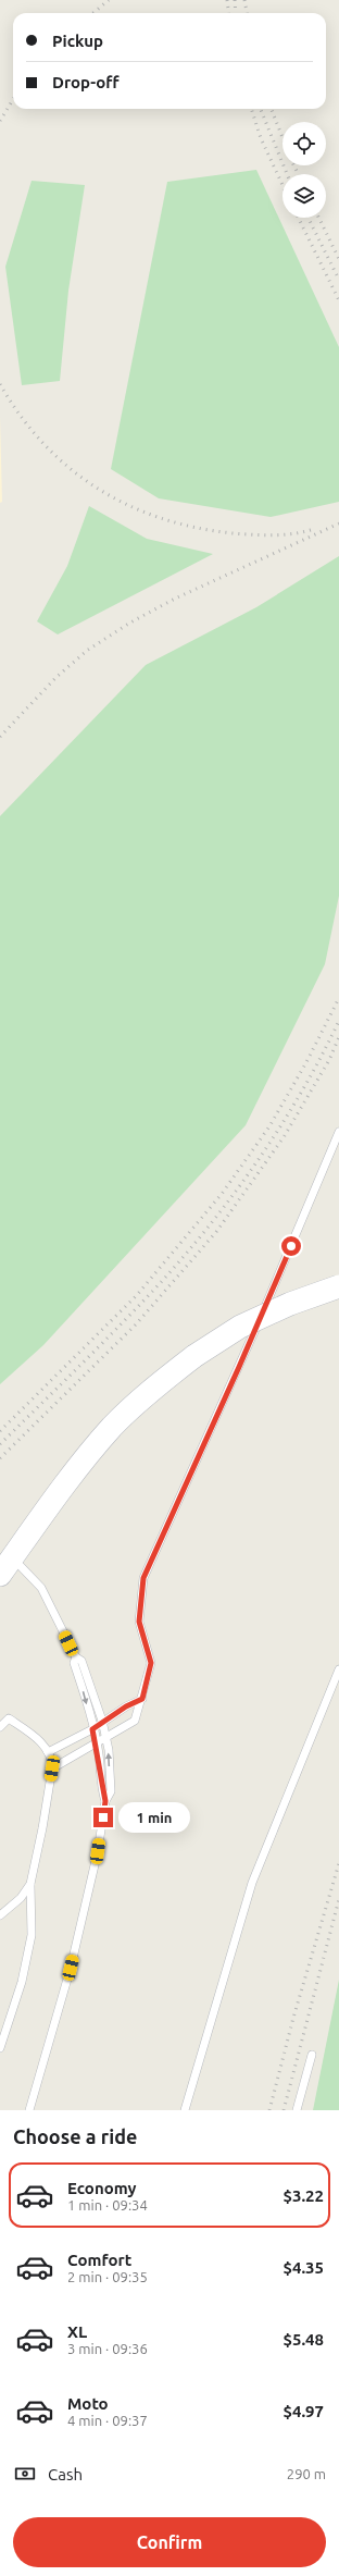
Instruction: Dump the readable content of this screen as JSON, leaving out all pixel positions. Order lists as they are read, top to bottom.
{
  "page": {
    "banner": ["Pickup", "Drop-off"],
    "bubble": "1 min",
    "heading": "Choose a ride",
    "list": [
      {
        "name": "Economy",
        "note": "1 min · 09:34",
        "value": "$3.22"
      },
      {
        "name": "Comfort",
        "note": "2 min · 09:35",
        "value": "$4.35"
      },
      {
        "name": "XL",
        "note": "3 min · 09:36",
        "value": "$5.48"
      },
      {
        "name": "Moto",
        "note": "4 min · 09:37",
        "value": "$4.97"
      }
    ],
    "pay": ["Cash", "290 m"],
    "buttons": "Confirm"
  }
}
